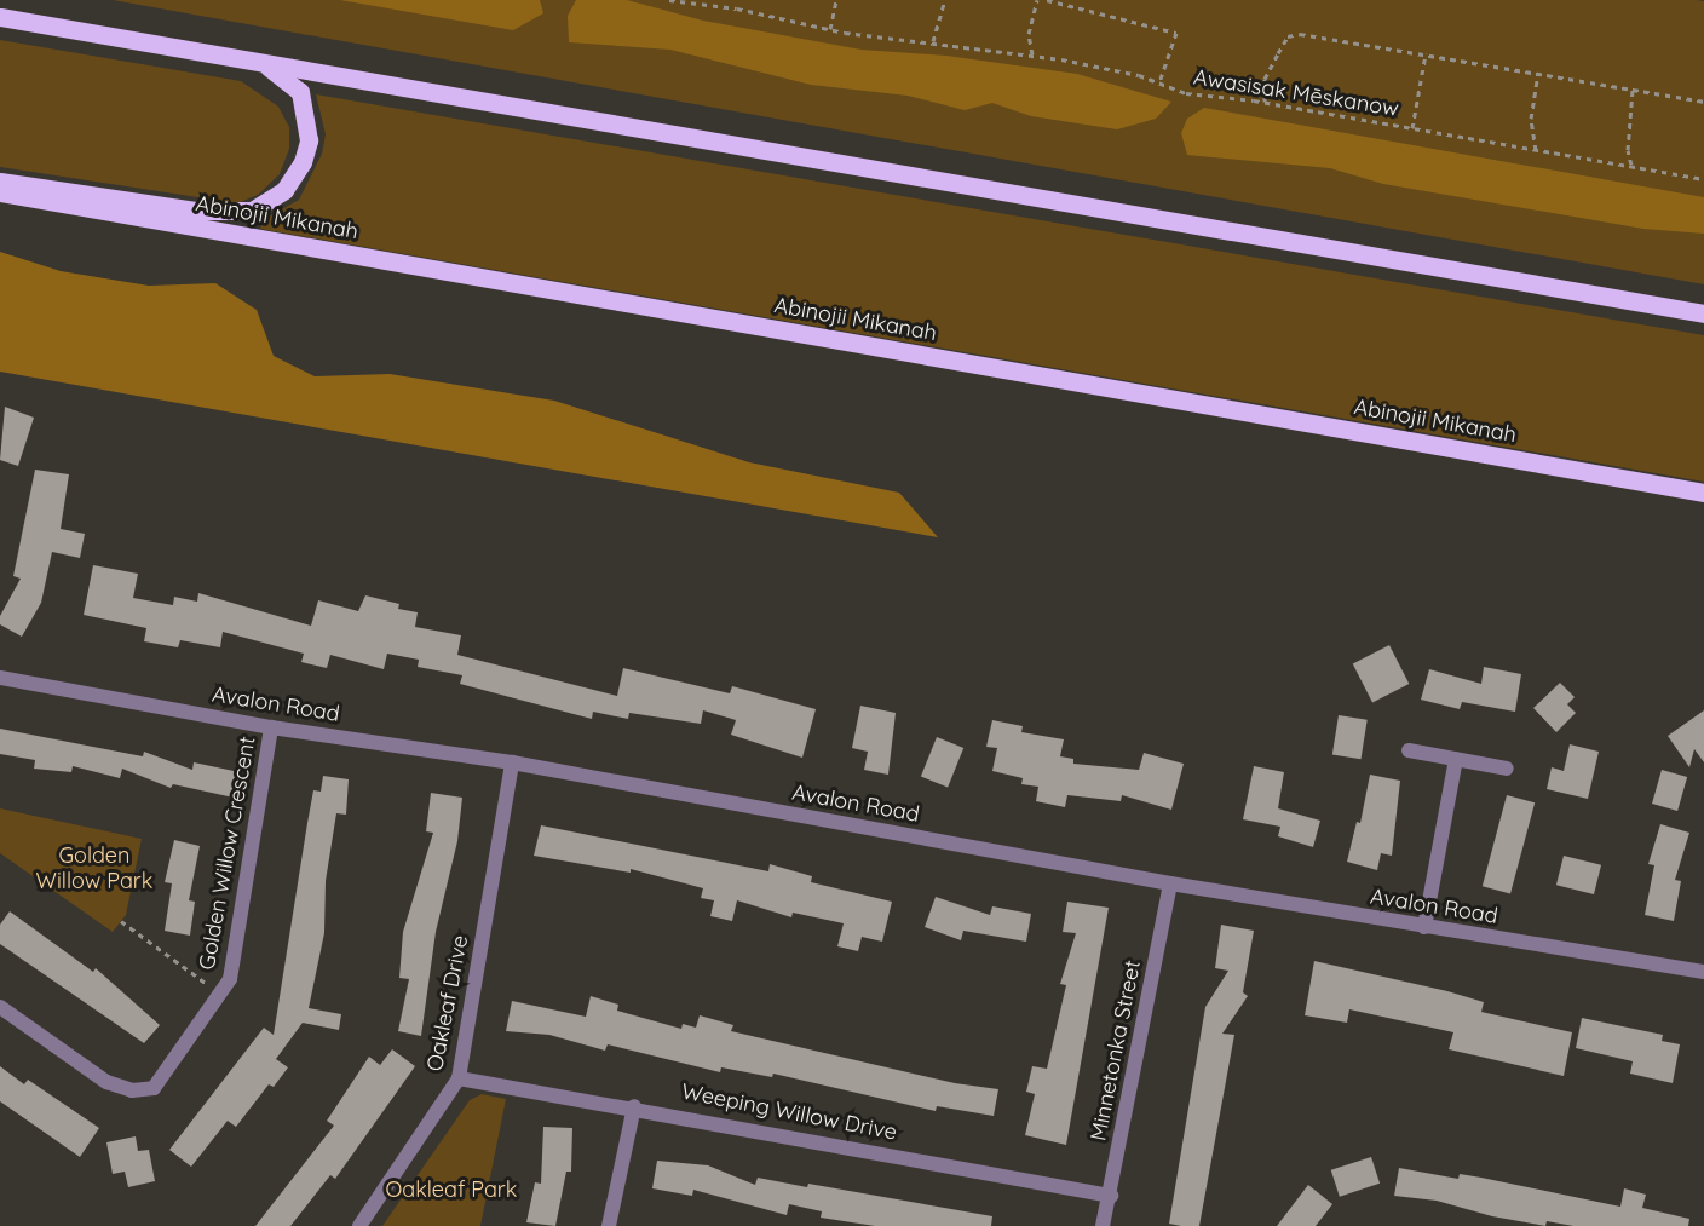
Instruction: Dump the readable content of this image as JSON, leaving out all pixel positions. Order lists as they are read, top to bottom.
{
  "streets": {
    "main road": ["Abinojii Mikanah"],
    "street": [
      "Avalon Road",
      "Golden Willow Crescent",
      "Oakleaf Drive",
      "Minnetonka Street",
      "Weeping Willow Drive"
    ],
    "path": ["Awasisak Mēskanow"]
  },
  "crossings": [
    ["Avalon Road", "Golden Willow Crescent"],
    ["Avalon Road", "Oakleaf Drive"],
    ["Avalon Road", "Minnetonka Street"],
    ["Oakleaf Drive", "Weeping Willow Drive"],
    ["Minnetonka Street", "Weeping Willow Drive"]
  ],
  "parks": ["Golden Willow Park", "Oakleaf Park"]
}
